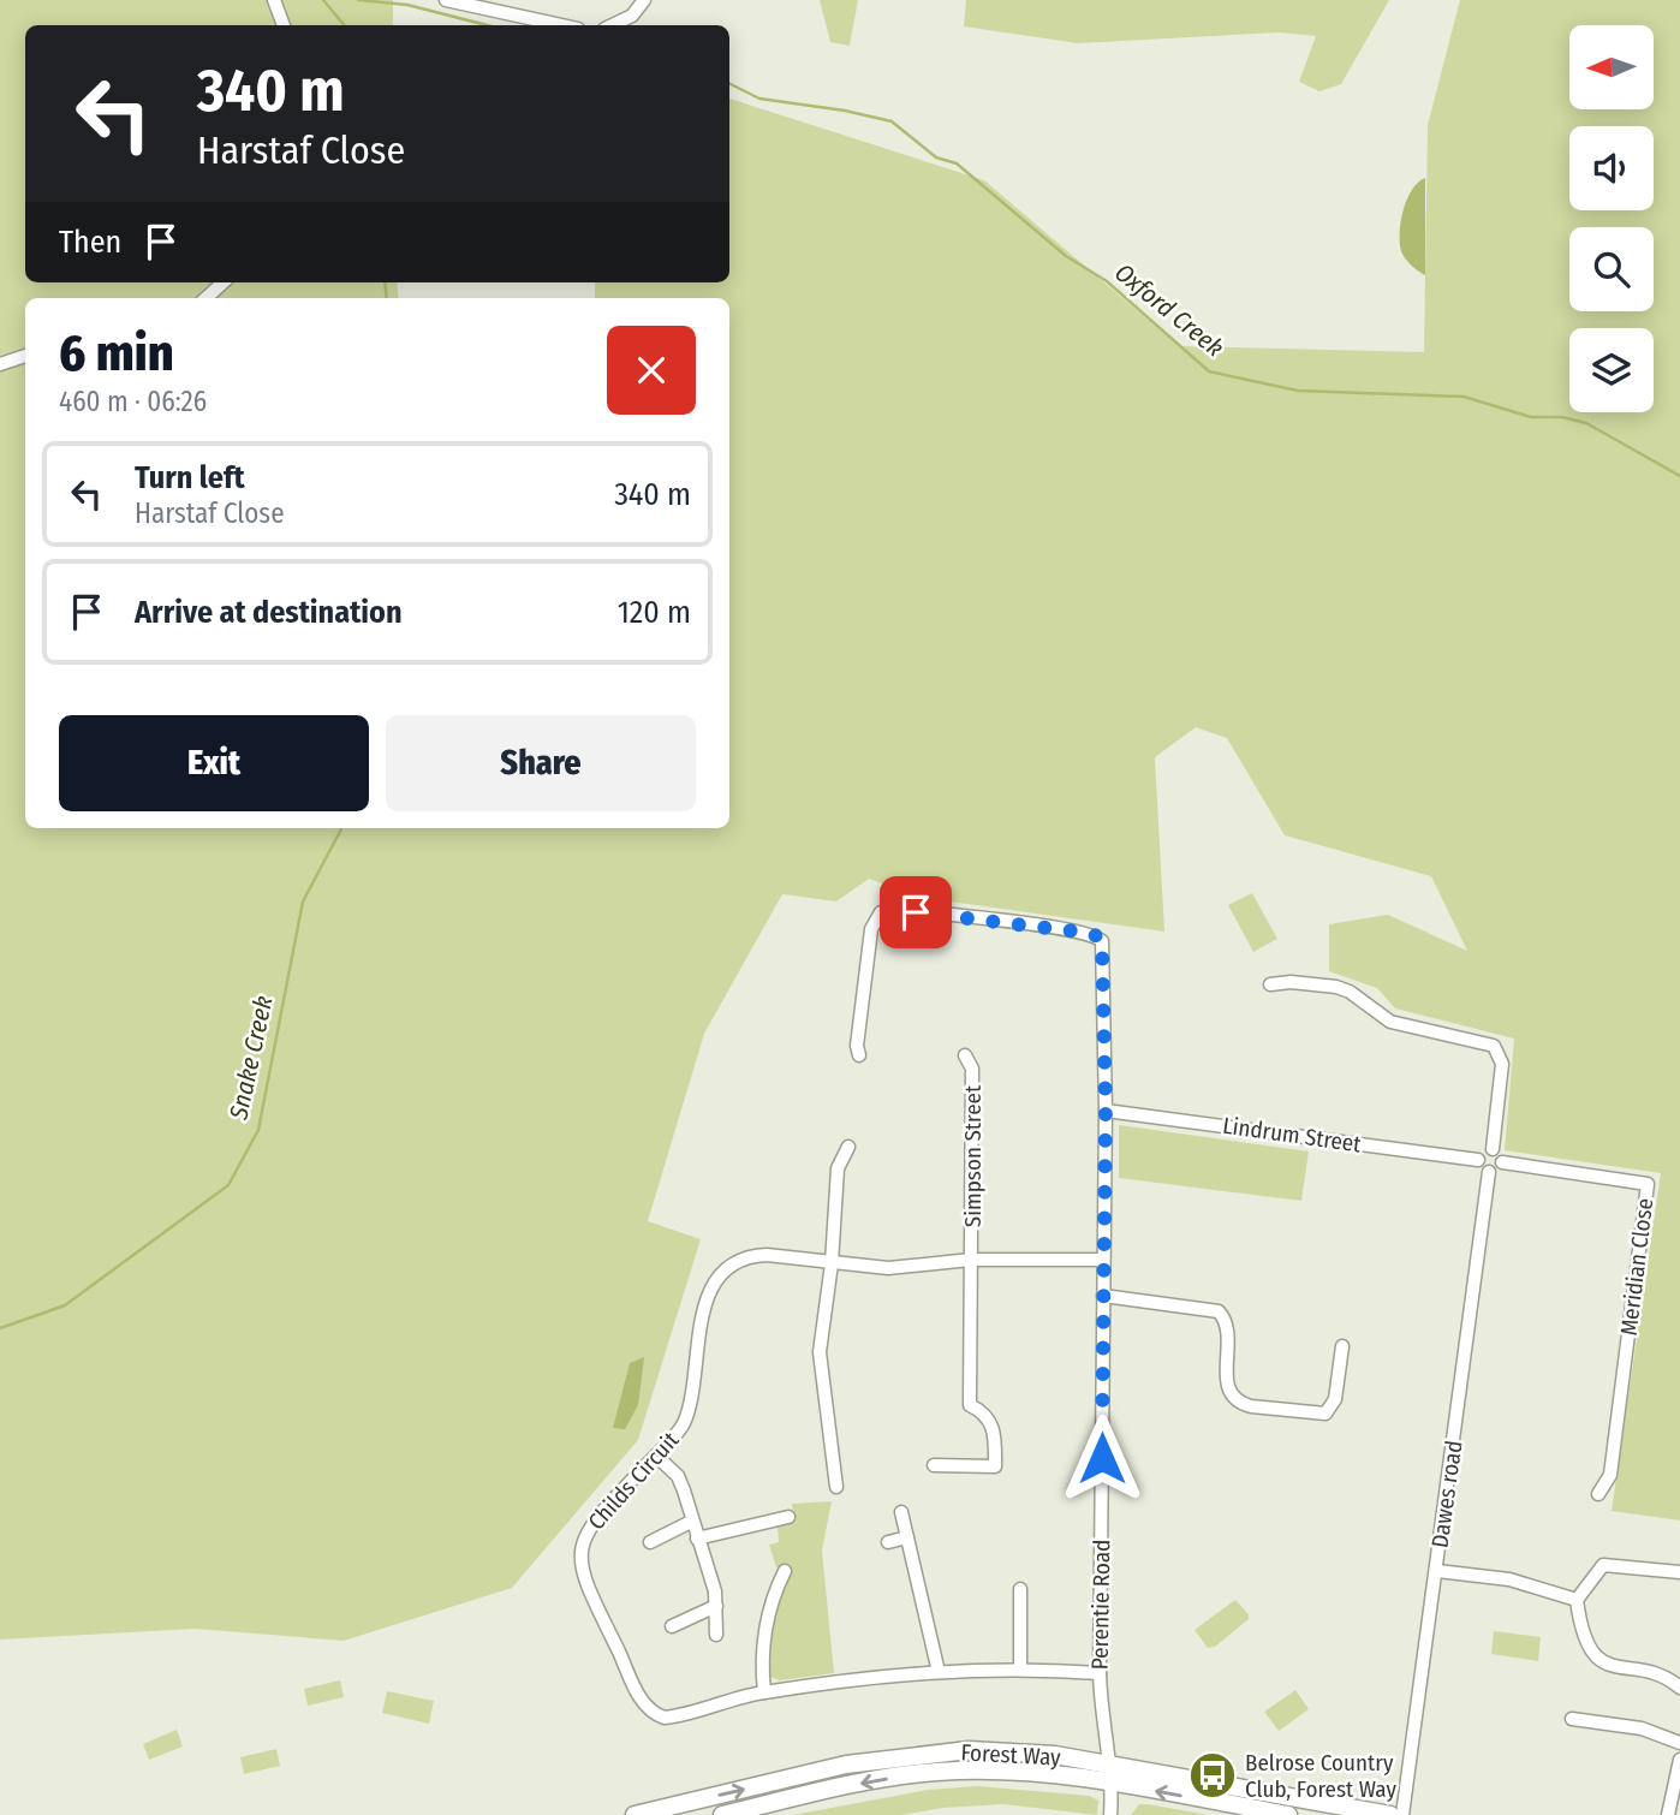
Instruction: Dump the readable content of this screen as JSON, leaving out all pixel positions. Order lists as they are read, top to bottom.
{
  "streets": {
    "main road": ["Forest Way"],
    "street": [
      "Lindrum Street",
      "Simpson Street",
      "Meridian Close",
      "Childs Circuit",
      "Dawes road",
      "Perentie Road"
    ]
  },
  "crossings": [
    ["Lindrum Street", "Meridian Close"],
    ["Lindrum Street", "Dawes road"],
    ["Lindrum Street", "Perentie Road"],
    ["Simpson Street", "Childs Circuit"],
    ["Meridian Close", "Dawes road"],
    ["Childs Circuit", "Perentie Road"],
    ["Perentie Road", "Forest Way"]
  ],
  "water": ["Oxford Creek", "Snake Creek"],
  "places": {
    "bus stop": ["Belrose Country Club, Forest Way"]
  },
  "north": "left",
  "page": {
    "turn": ["340 m", "Harstaf Close"],
    "then": "Then",
    "heading": ["6 min", "460 m · 06:26"],
    "list": [
      {
        "name": "Turn left",
        "note": "Harstaf Close",
        "value": "340 m"
      },
      {
        "name": "Arrive at destination",
        "value": "120 m"
      }
    ],
    "buttons": ["Exit", "Share"]
  }
}
